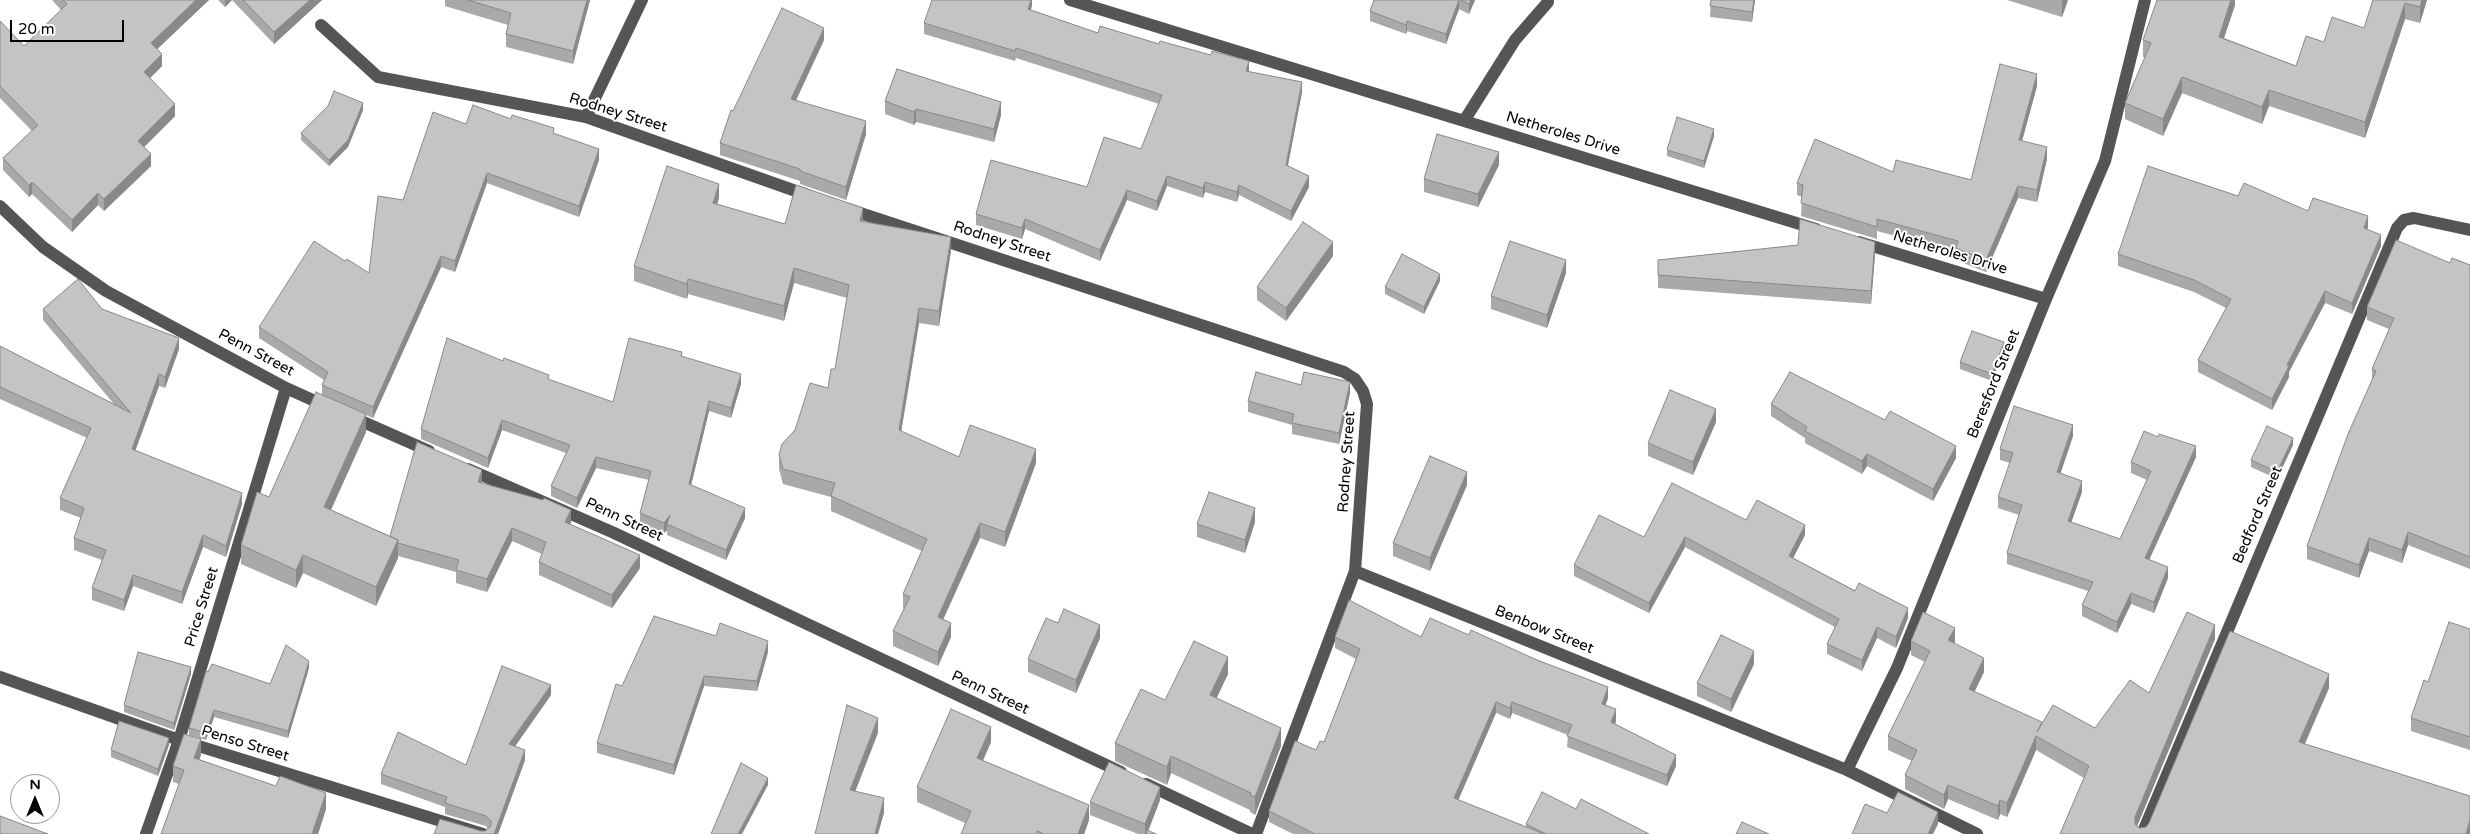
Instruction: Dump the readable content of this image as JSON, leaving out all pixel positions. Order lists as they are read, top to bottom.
{
  "streets": {
    "street": [
      "Rodney Street",
      "Netheroles Drive",
      "Penn Street",
      "Beresford Street",
      "Bedford Street",
      "Price Street",
      "Benbow Street",
      "Penso Street"
    ]
  },
  "crossings": [
    ["Rodney Street", "Benbow Street"],
    ["Netheroles Drive", "Beresford Street"],
    ["Penn Street", "Price Street"],
    ["Beresford Street", "Benbow Street"],
    ["Price Street", "Penso Street"]
  ],
  "scale_bar": "20 m",
  "north": "top"
}
